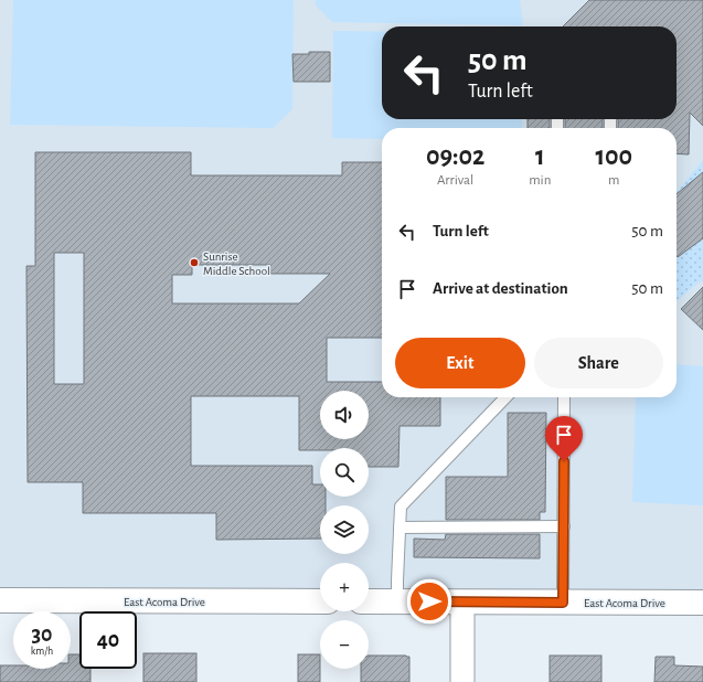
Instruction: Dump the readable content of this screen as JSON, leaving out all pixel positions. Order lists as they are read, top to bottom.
{
  "streets": {
    "street": ["East Acoma Drive"]
  },
  "places": ["Sunrise Middle School"],
  "page": {
    "turn": ["50 m", "Turn left"],
    "eta": [
      "09:02",
      "Arrival",
      "1",
      "min",
      "100",
      "m"
    ],
    "list": [
      {
        "name": "Turn left",
        "value": "50 m"
      },
      {
        "name": "Arrive at destination",
        "value": "50 m"
      }
    ],
    "buttons": ["Exit", "Share"],
    "map_buttons": ["+", "−"],
    "speed": "30 km/h",
    "limit": "40"
  }
}
